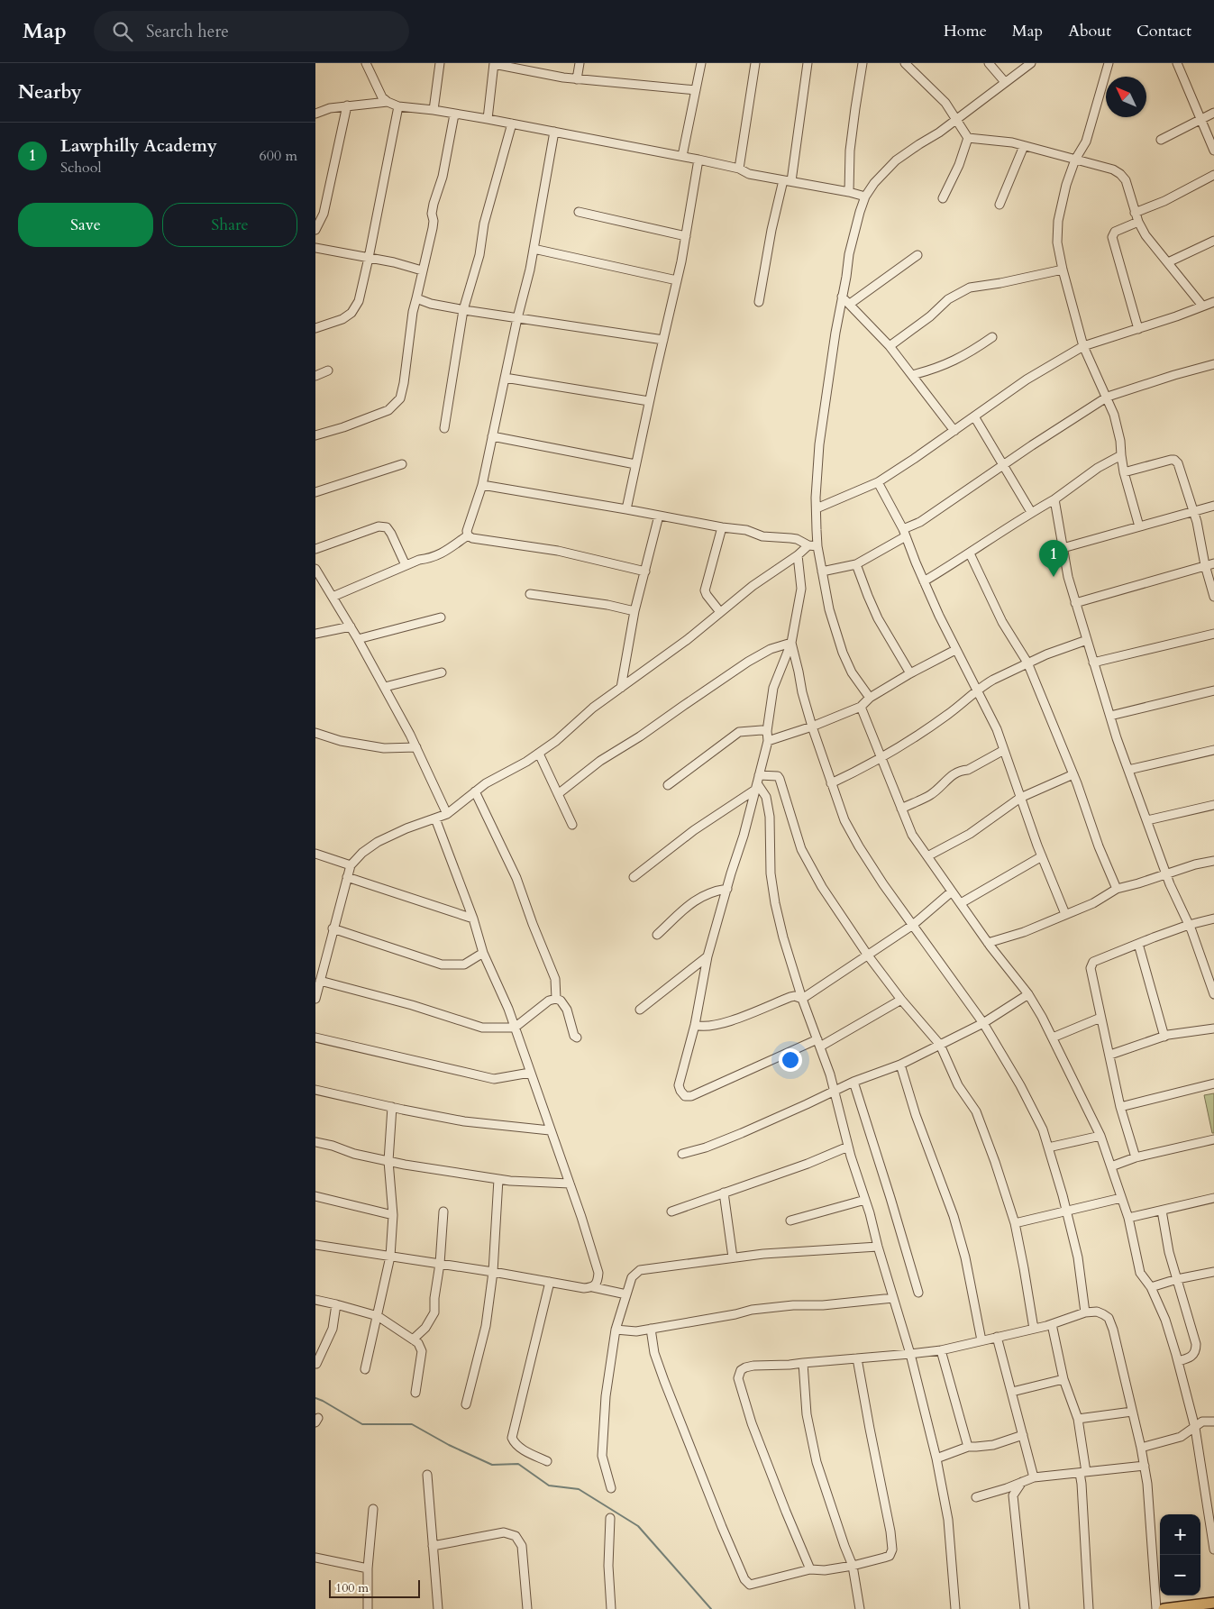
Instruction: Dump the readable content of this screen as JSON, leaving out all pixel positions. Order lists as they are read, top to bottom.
{
  "scale_bar": "100 m",
  "north": "top left",
  "page": {
    "header": "Map",
    "search": "Search here",
    "nav": [
      "Home",
      "Map",
      "About",
      "Contact"
    ],
    "heading": "Nearby",
    "list": [
      {
        "mark": "1",
        "name": "Lawphilly Academy",
        "note": "School",
        "value": "600 m"
      }
    ],
    "buttons": ["Save", "Share"],
    "pins": "1",
    "map_buttons": ["+", "−"],
    "scale": "100 m"
  }
}
